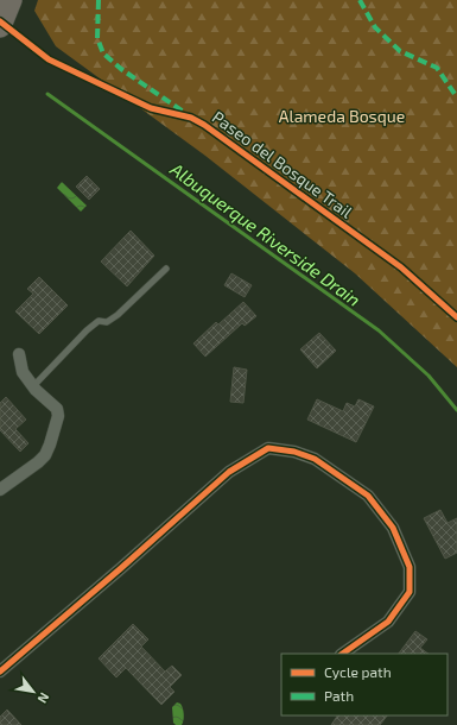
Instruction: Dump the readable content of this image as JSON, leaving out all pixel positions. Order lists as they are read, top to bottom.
{
  "streets": {
    "cycle path": ["Paseo del Bosque Trail"]
  },
  "water": ["Albuquerque Riverside Drain"],
  "parks": ["Alameda Bosque"],
  "legend": ["Cycle path", "Path"],
  "north": "bottom right"
}
